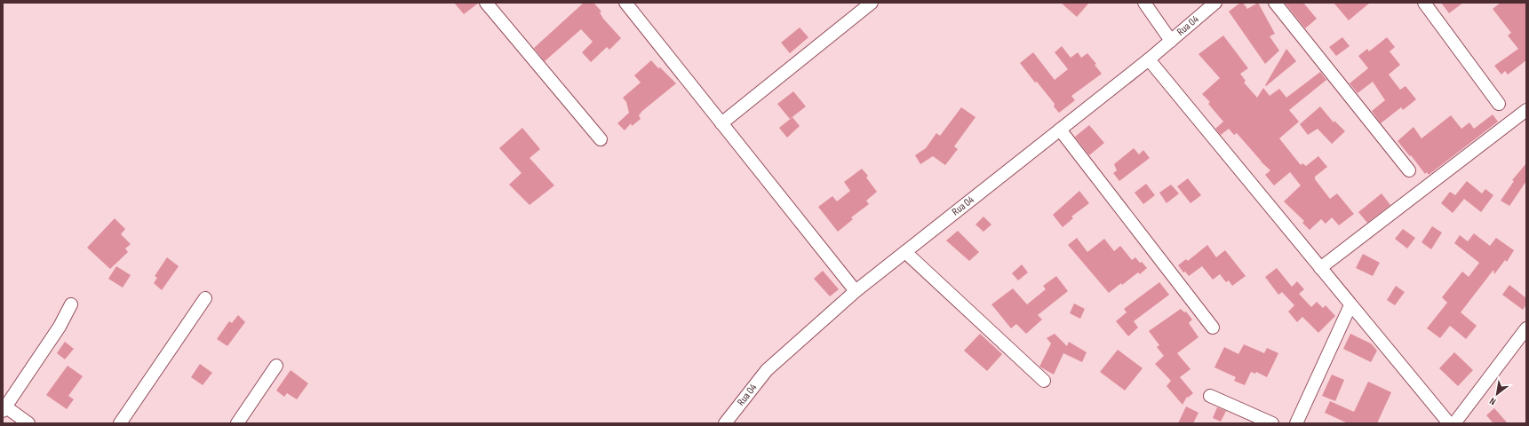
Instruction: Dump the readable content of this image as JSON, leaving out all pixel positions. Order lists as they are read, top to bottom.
{
  "streets": {
    "street": ["Rua 04"]
  },
  "north": "bottom left"
}
